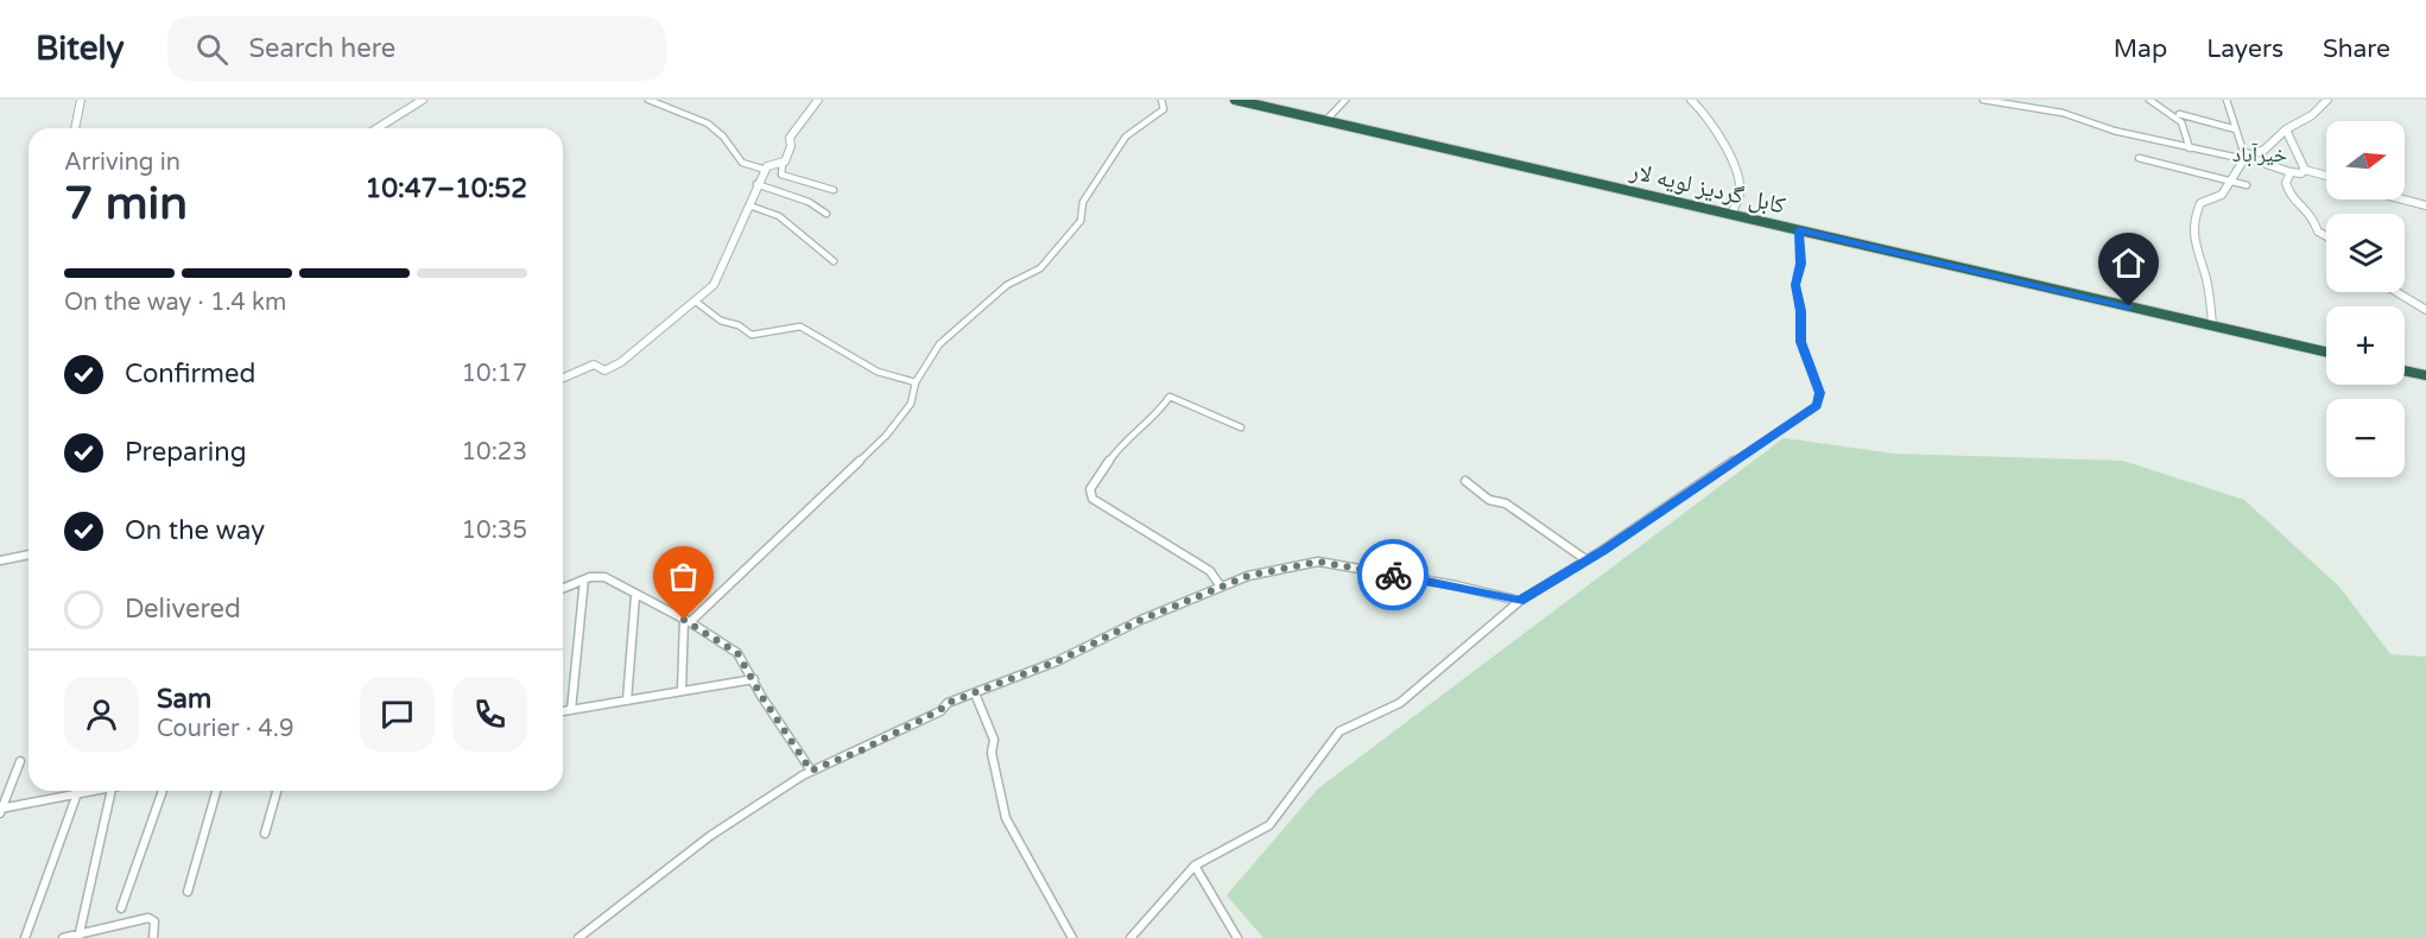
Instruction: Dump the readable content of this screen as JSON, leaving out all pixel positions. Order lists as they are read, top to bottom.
{
  "streets": {
    "highway": ["کابل گردیز لویه لار"]
  },
  "districts": ["خیرآباد"],
  "north": "right",
  "page": {
    "header": "Bitely",
    "search": "Search here",
    "nav": ["Map", "Layers", "Share"],
    "map_buttons": ["+", "−"],
    "heading": ["7 min", "Arriving in", "10:47–10:52"],
    "panel": ["Sam", "Courier · 4.9"],
    "bar": "On the way · 1.4 km",
    "list": [
      ["Confirmed", "10:17"],
      ["Preparing", "10:23"],
      ["On the way", "10:35"],
      "Delivered"
    ]
  }
}
